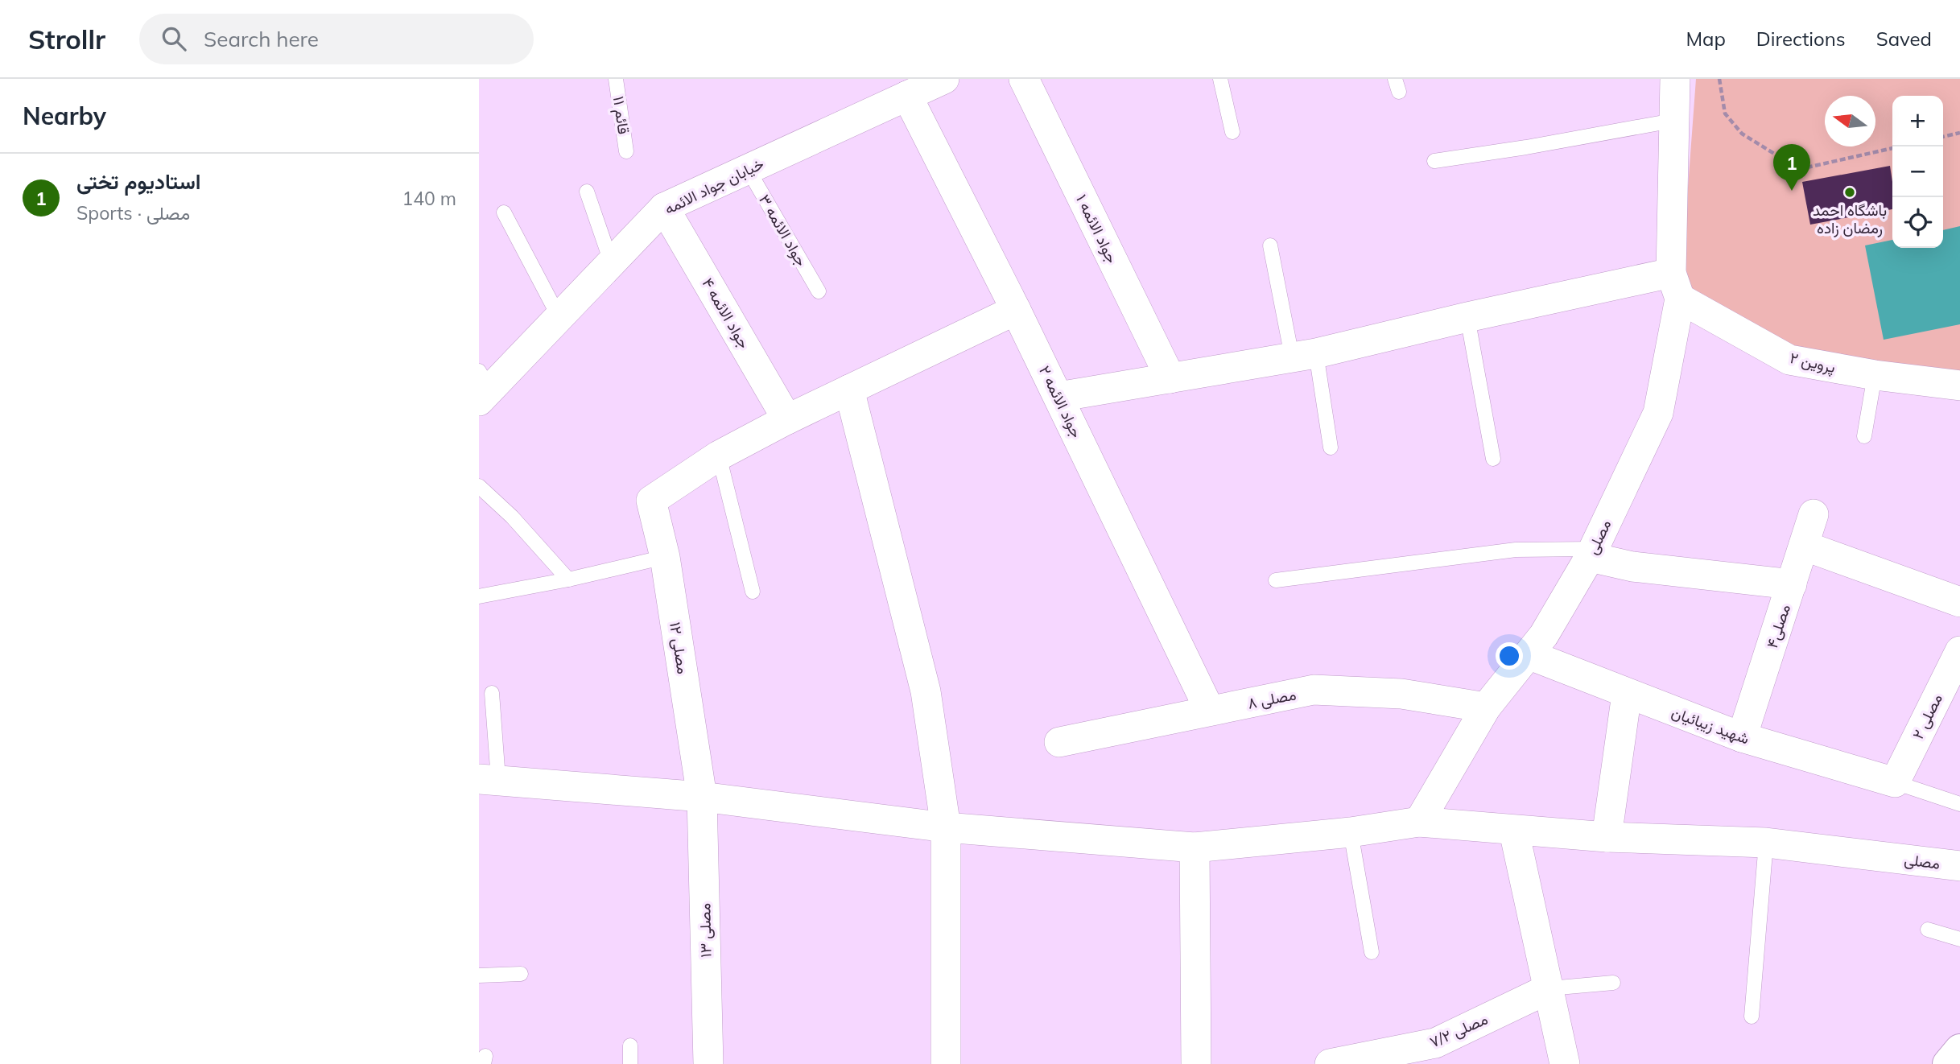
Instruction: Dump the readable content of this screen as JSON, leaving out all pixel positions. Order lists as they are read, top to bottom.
{
  "streets": {
    "street": [
      "خیابان جواد الائمه",
      "جواد الائمه ۱",
      "جواد الائمه ۴",
      "پروین ۲",
      "جواد الائمه ۲",
      "مصلی",
      "مصلی۴",
      "مصلی ۱۲",
      "مصلی ۸",
      "مصلی ۲",
      "شهید زیبائیان",
      "مصلی ۱۳",
      "مصلی ۷/۲"
    ],
    "lane": ["قائم ۱۱", "جواد الائمه ۳"]
  },
  "crossings": [
    ["خیابان جواد الائمه", "جواد الائمه ۳"],
    ["خیابان جواد الائمه", "جواد الائمه ۴"],
    ["خیابان جواد الائمه", "جواد الائمه ۲"],
    ["پروین ۲", "مصلی"],
    ["جواد الائمه ۲", "مصلی ۸"],
    ["مصلی", "مصلی ۸"],
    ["مصلی", "شهید زیبائیان"],
    ["مصلی۴", "شهید زیبائیان"],
    ["مصلی ۱۲", "مصلی ۱۳"],
    ["مصلی ۲", "شهید زیبائیان"]
  ],
  "places": ["باشگاه احمد رمضان زاده"],
  "north": "left",
  "page": {
    "header": "Strollr",
    "search": "Search here",
    "nav": ["Map", "Directions", "Saved"],
    "heading": "Nearby",
    "map_buttons": ["+", "−"],
    "pins": "1",
    "list": [
      {
        "mark": "1",
        "name": "استادیوم تختی",
        "note": "Sports · مصلی",
        "value": "140 m"
      }
    ]
  }
}
